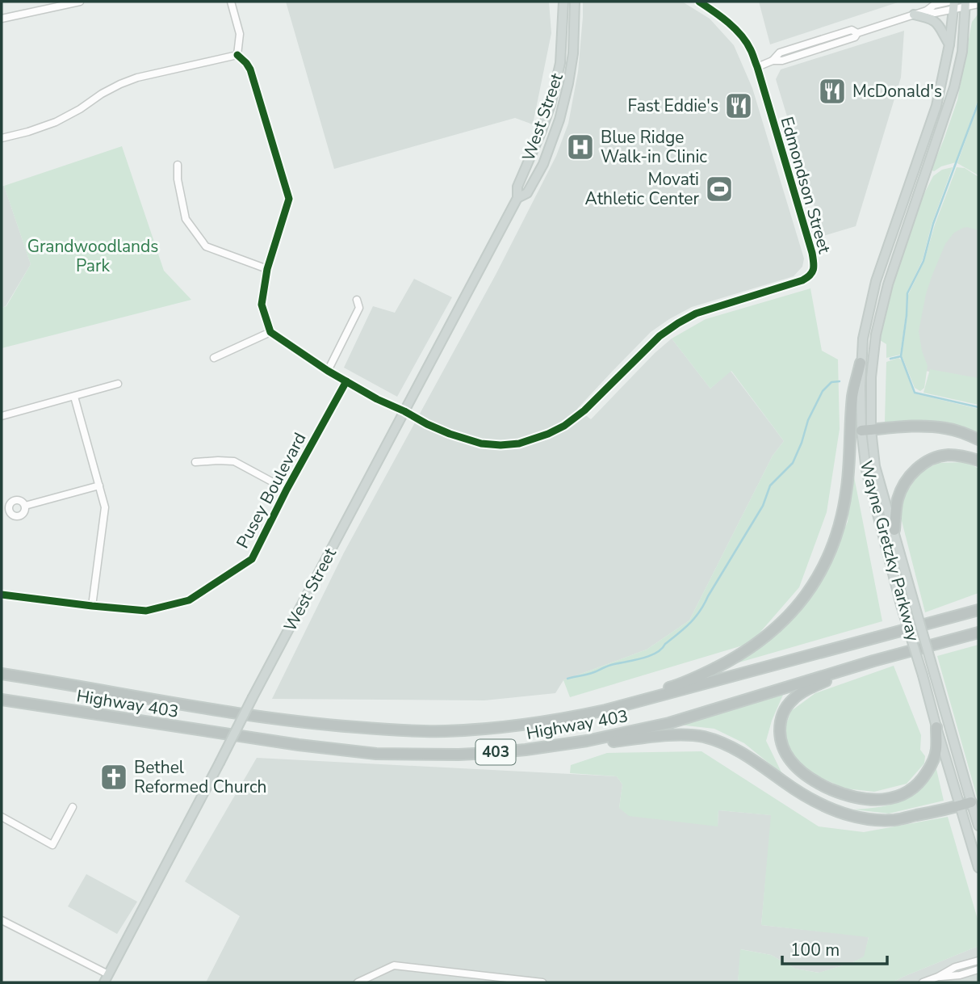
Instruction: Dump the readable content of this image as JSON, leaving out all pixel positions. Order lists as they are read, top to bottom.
{
  "streets": {
    "highway": ["Highway 403", "403"],
    "main road": ["West Street", "Wayne Gretzky Parkway"],
    "street": ["Edmondson Street", "Pusey Boulevard"]
  },
  "crossings": [
    ["West Street", "Edmondson Street"]
  ],
  "parks": ["Grandwoodlands Park"],
  "places": {
    "restaurant": ["McDonald's", "Fast Eddie's"],
    "hospital": ["Blue Ridge Walk-in Clinic"],
    "sports": ["Movati Athletic Center"],
    "church": ["Bethel Reformed Church"]
  },
  "scale_bar": "100 m"
}
